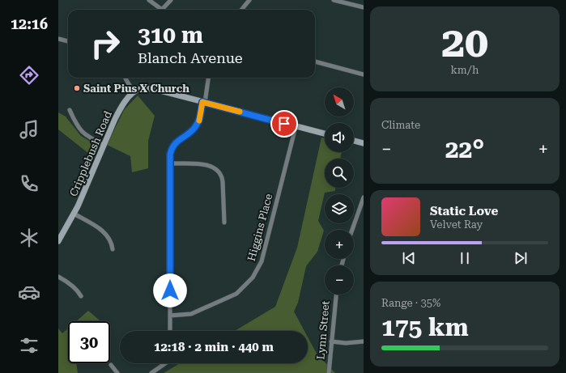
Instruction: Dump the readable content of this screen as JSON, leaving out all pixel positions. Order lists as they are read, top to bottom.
{
  "streets": {
    "main road": ["Cripplebush Road"],
    "street": ["Higgins Place", "Lynn Street"]
  },
  "places": ["Saint Pius X Church"],
  "north": "top left",
  "page": {
    "tabs": "12:16",
    "tile": [
      ["20", "km/h"],
      "Climate",
      ["Range · 35%", "175 km"]
    ],
    "turn": ["310 m", "Blanch Avenue"],
    "map_buttons": ["+", "−"],
    "heat": ["−", "22°", "+"],
    "song": ["Static Love", "Velvet Ray"],
    "limit": "30",
    "trip": "12:18 · 2 min · 440 m"
  }
}
